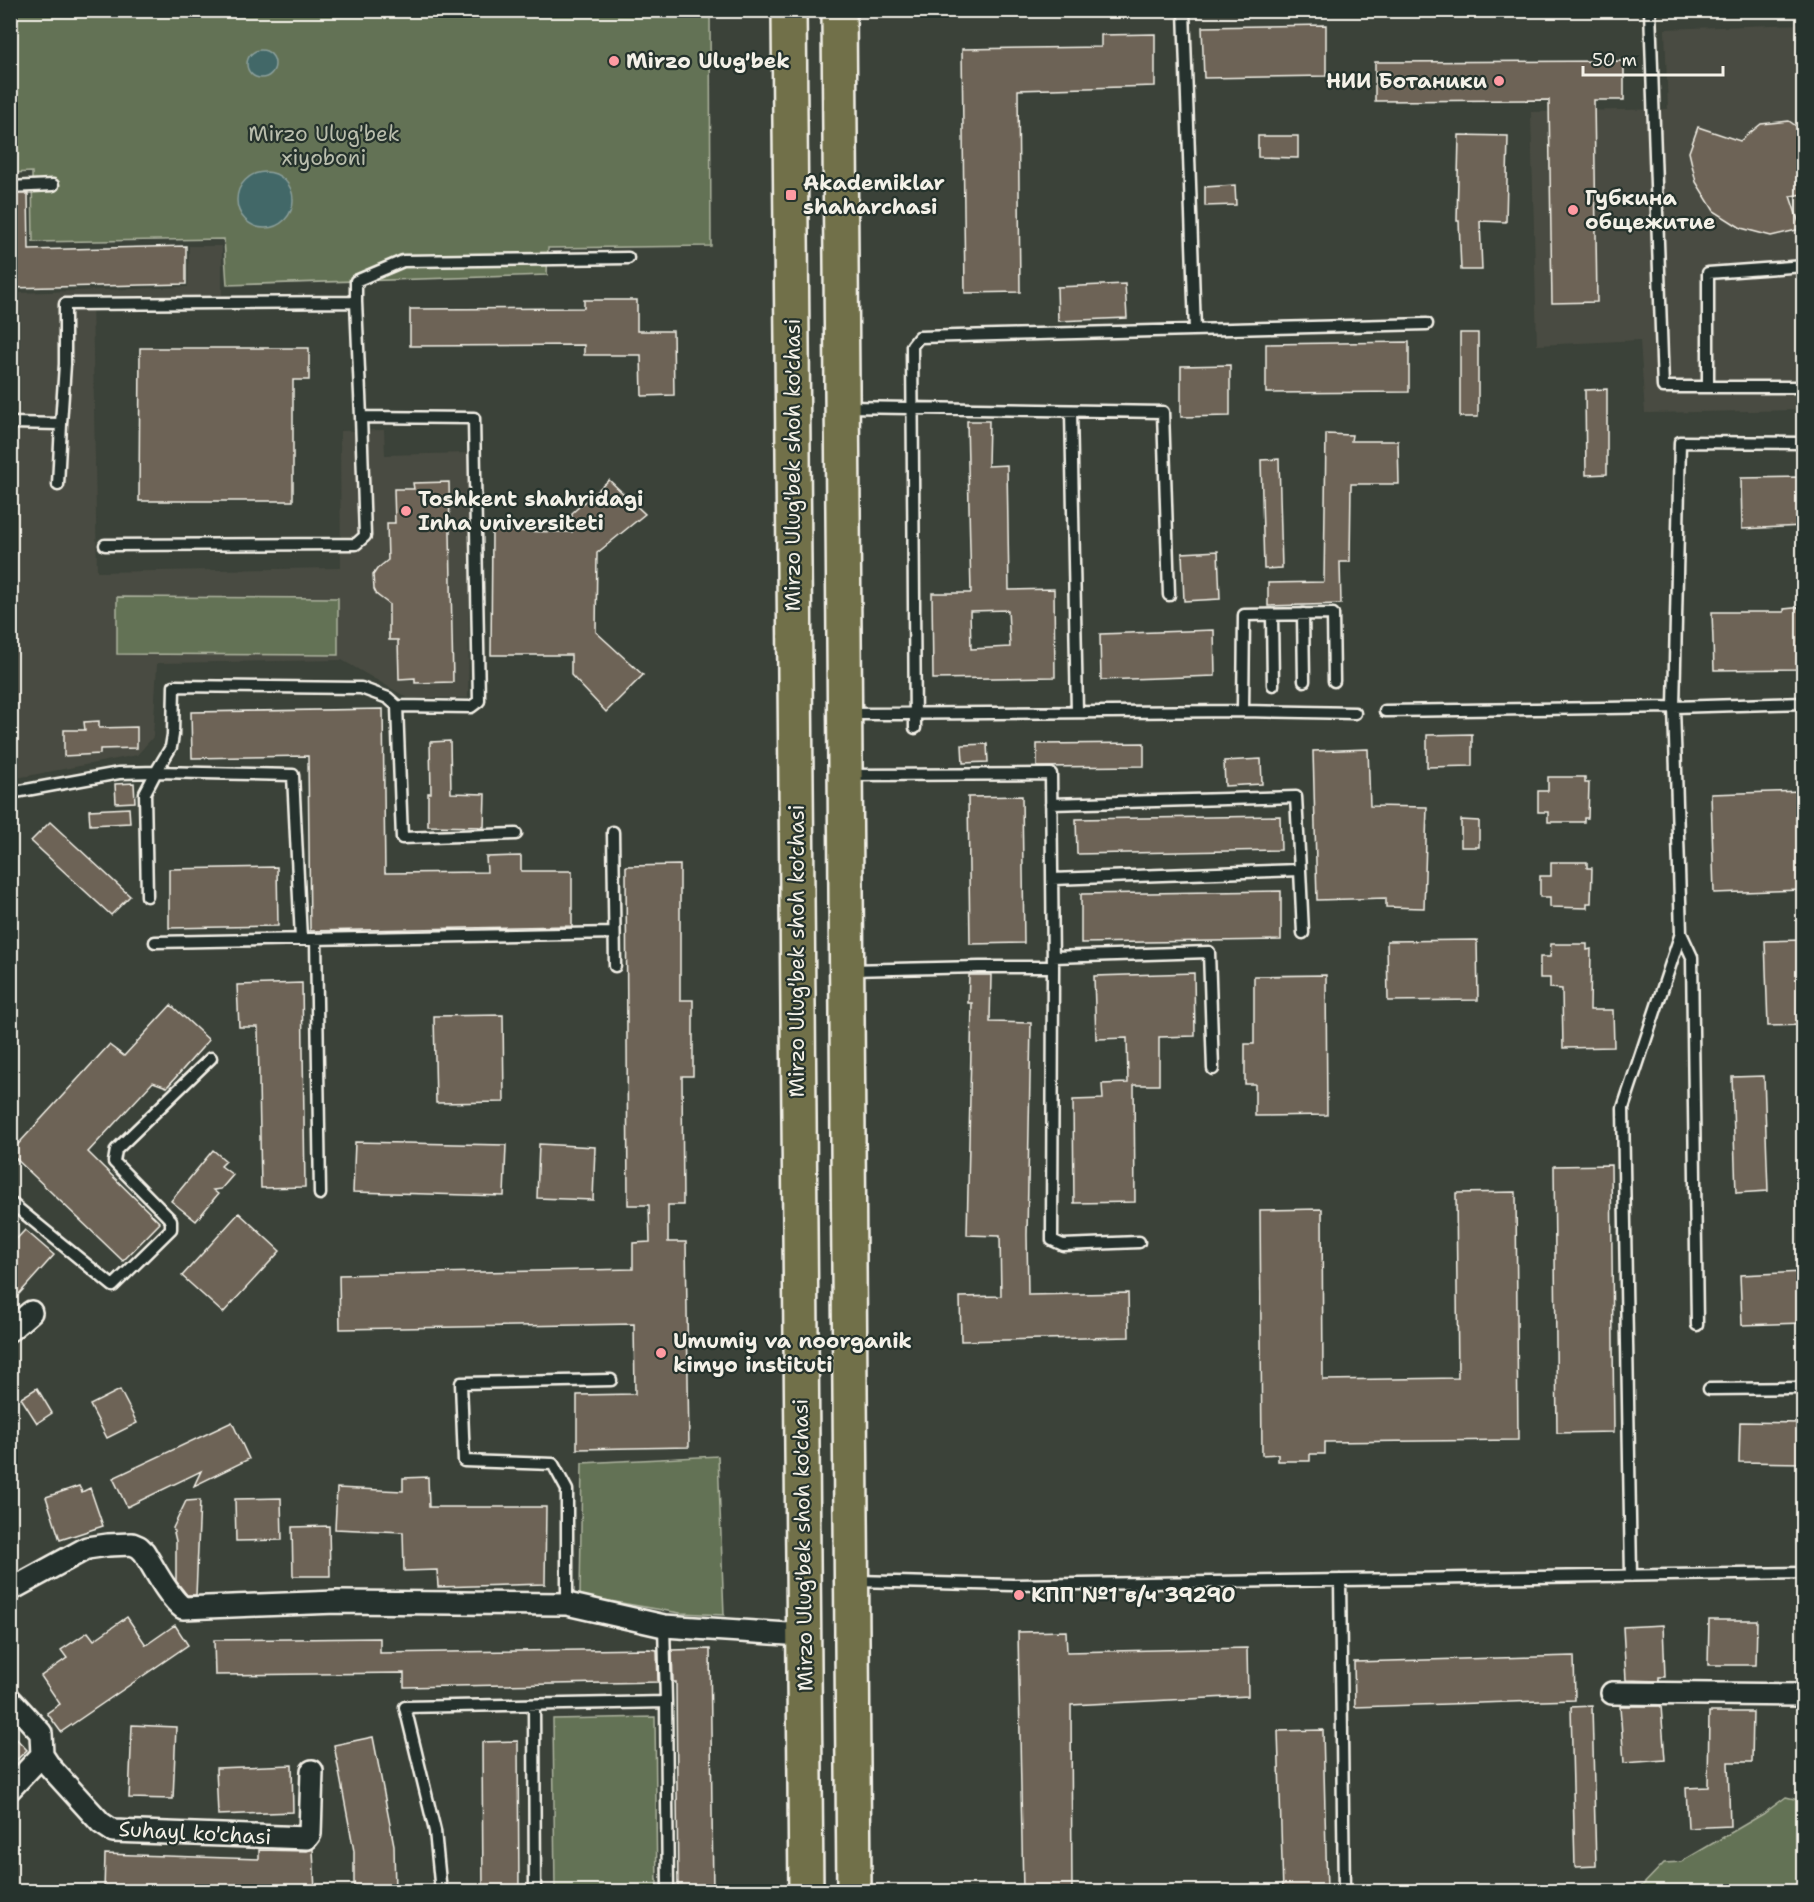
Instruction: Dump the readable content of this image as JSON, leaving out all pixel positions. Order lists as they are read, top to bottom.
{
  "streets": {
    "main road": ["Mirzo Ulug'bek shoh ko'chasi"],
    "street": ["Suhayl ko'chasi"]
  },
  "parks": ["Mirzo Ulug'bek xiyoboni"],
  "places": {
    "other": [
      "Mirzo Ulug'bek",
      "НИИ Ботаники",
      "Губкина общежитие",
      "Toshkent shahridagi Inha universiteti",
      "Umumiy va noorganik kimyo instituti",
      "КПП №1 в/ч 39290"
    ],
    "transit": ["Akademiklar shaharchasi"]
  },
  "scale_bar": "50 m"
}
